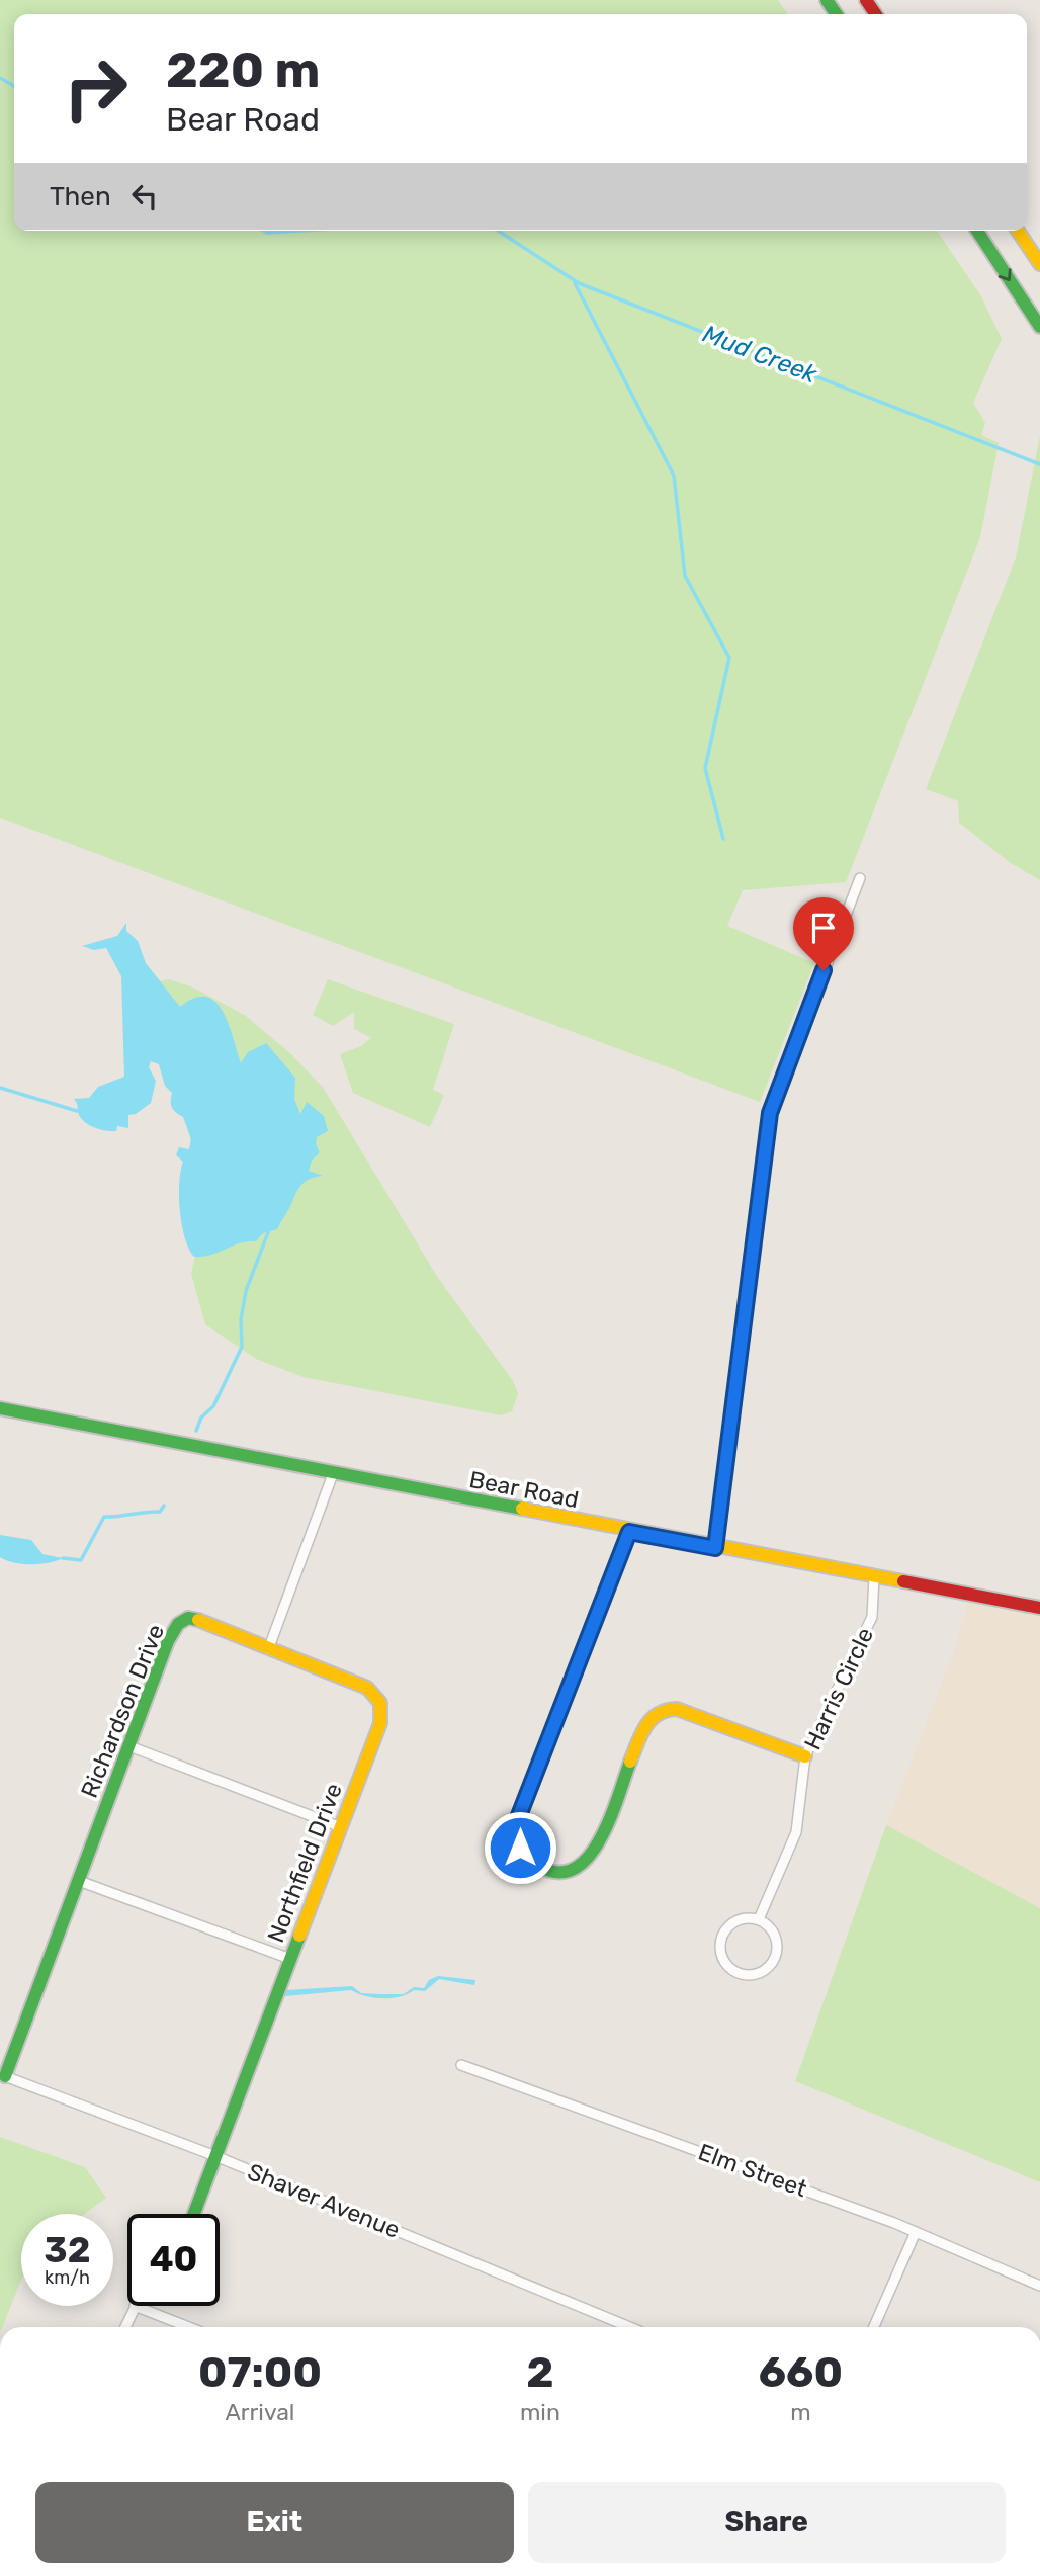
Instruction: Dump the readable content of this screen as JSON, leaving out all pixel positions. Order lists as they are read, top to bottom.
{
  "streets": {
    "main road": ["Bear Road", "Richardson Drive", "Northfield Drive"],
    "street": ["Harris Circle", "Elm Street", "Shaver Avenue"]
  },
  "crossings": [
    ["Bear Road", "Harris Circle"],
    ["Richardson Drive", "Northfield Drive"],
    ["Richardson Drive", "Shaver Avenue"],
    ["Northfield Drive", "Shaver Avenue"]
  ],
  "water": ["Mud Creek"],
  "page": {
    "turn": ["220 m", "Bear Road"],
    "then": "Then",
    "speed": "32 km/h",
    "limit": "40",
    "eta": [
      "07:00",
      "Arrival",
      "2",
      "min",
      "660",
      "m"
    ],
    "buttons": ["Exit", "Share"]
  }
}
